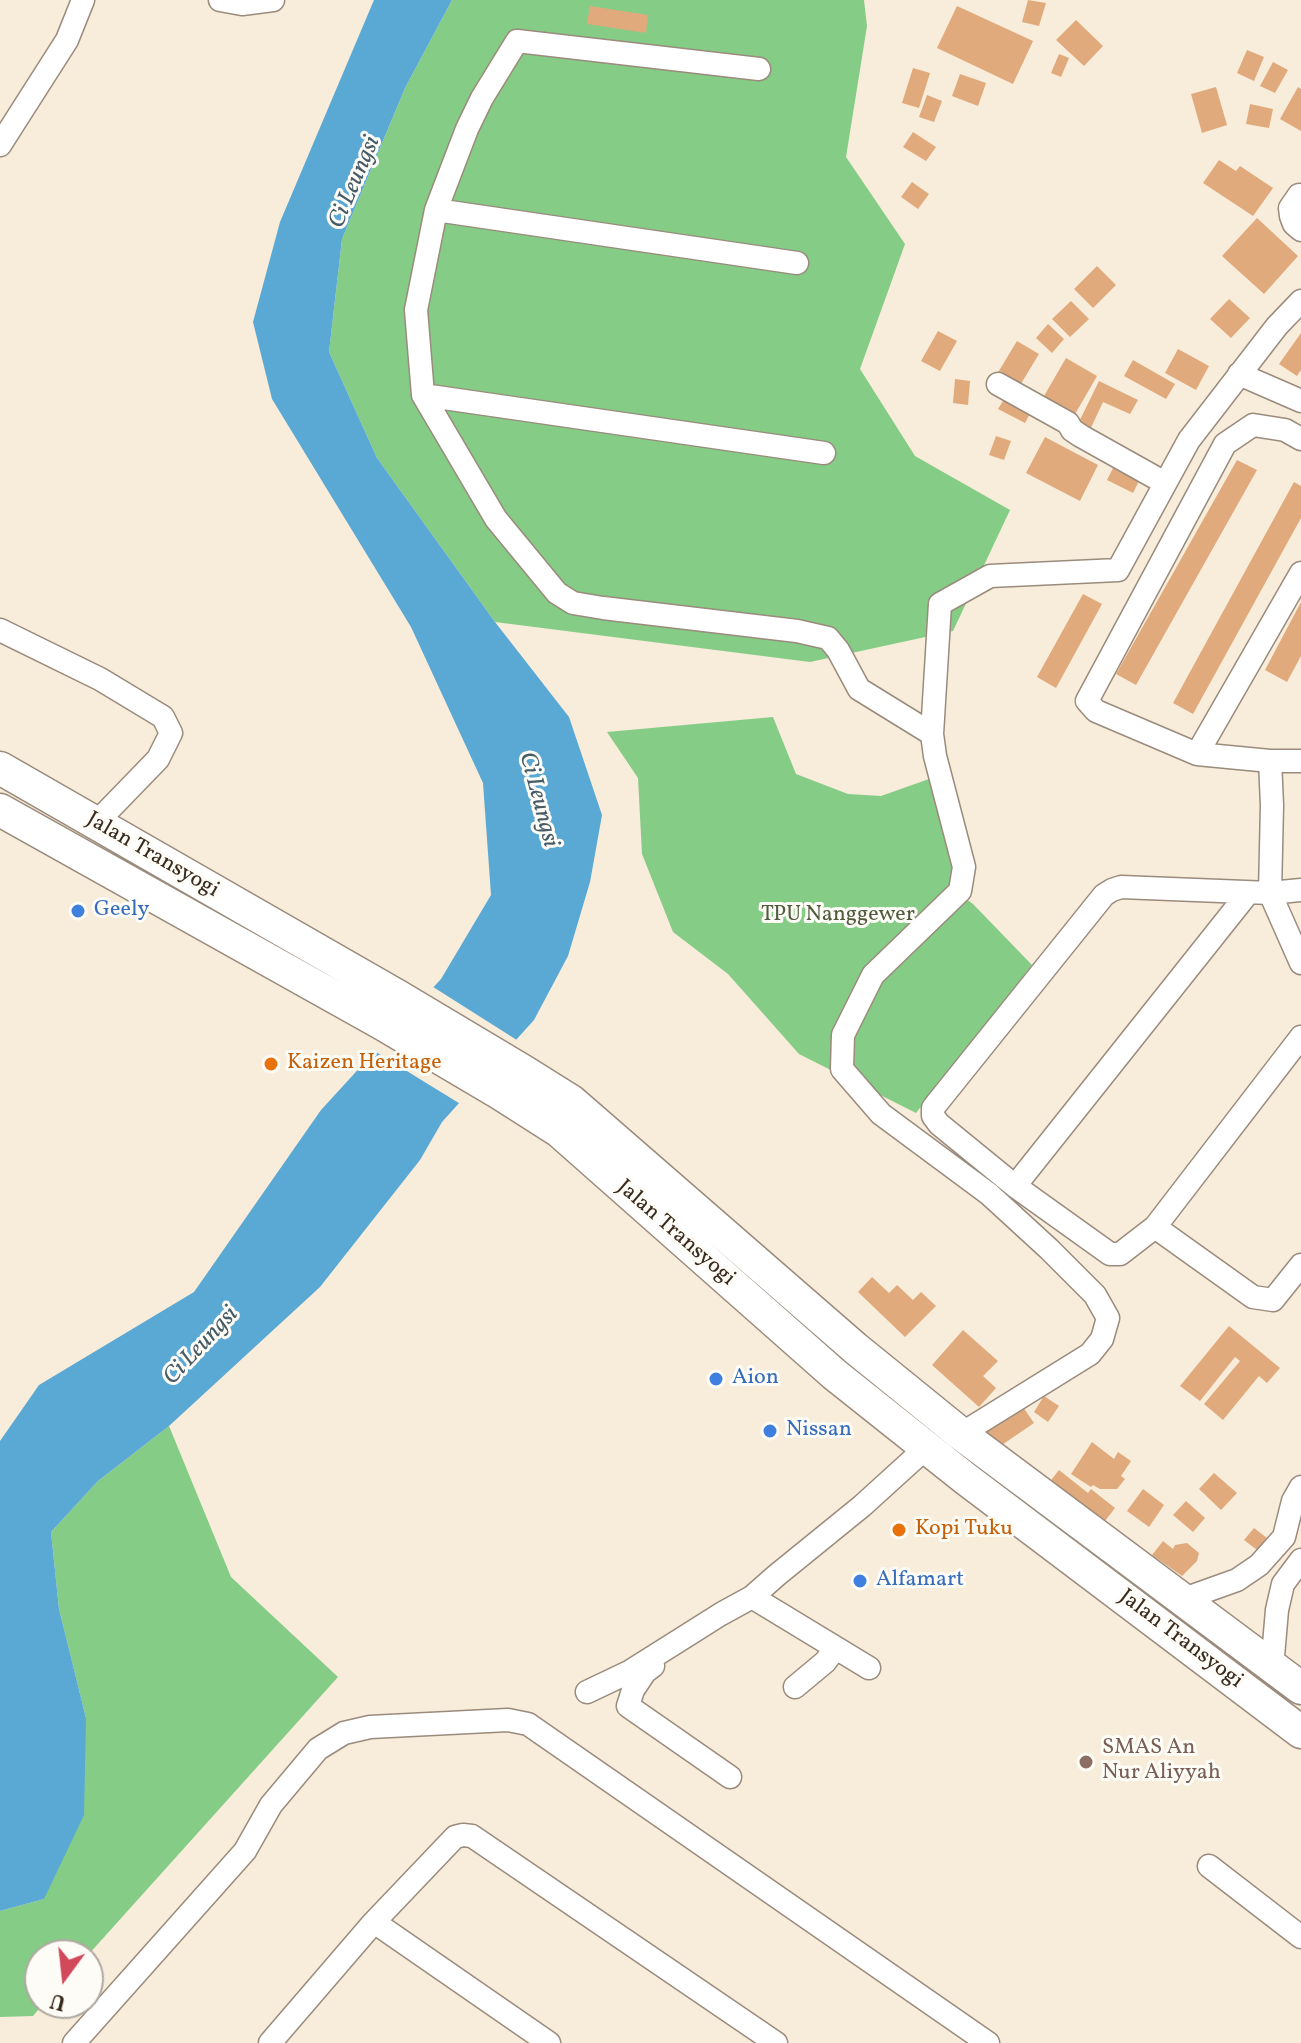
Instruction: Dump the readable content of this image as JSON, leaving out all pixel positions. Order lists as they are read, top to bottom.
{
  "streets": {
    "highway": ["Jalan Transyogi"]
  },
  "water": ["Ci Leungsi"],
  "parks": ["TPU Nanggewer"],
  "places": [
    "Geely",
    "Kaizen Heritage",
    "Aion",
    "Nissan",
    "Kopi Tuku",
    "Alfamart",
    "SMAS An Nur Aliyyah"
  ],
  "north": "bottom"
}
